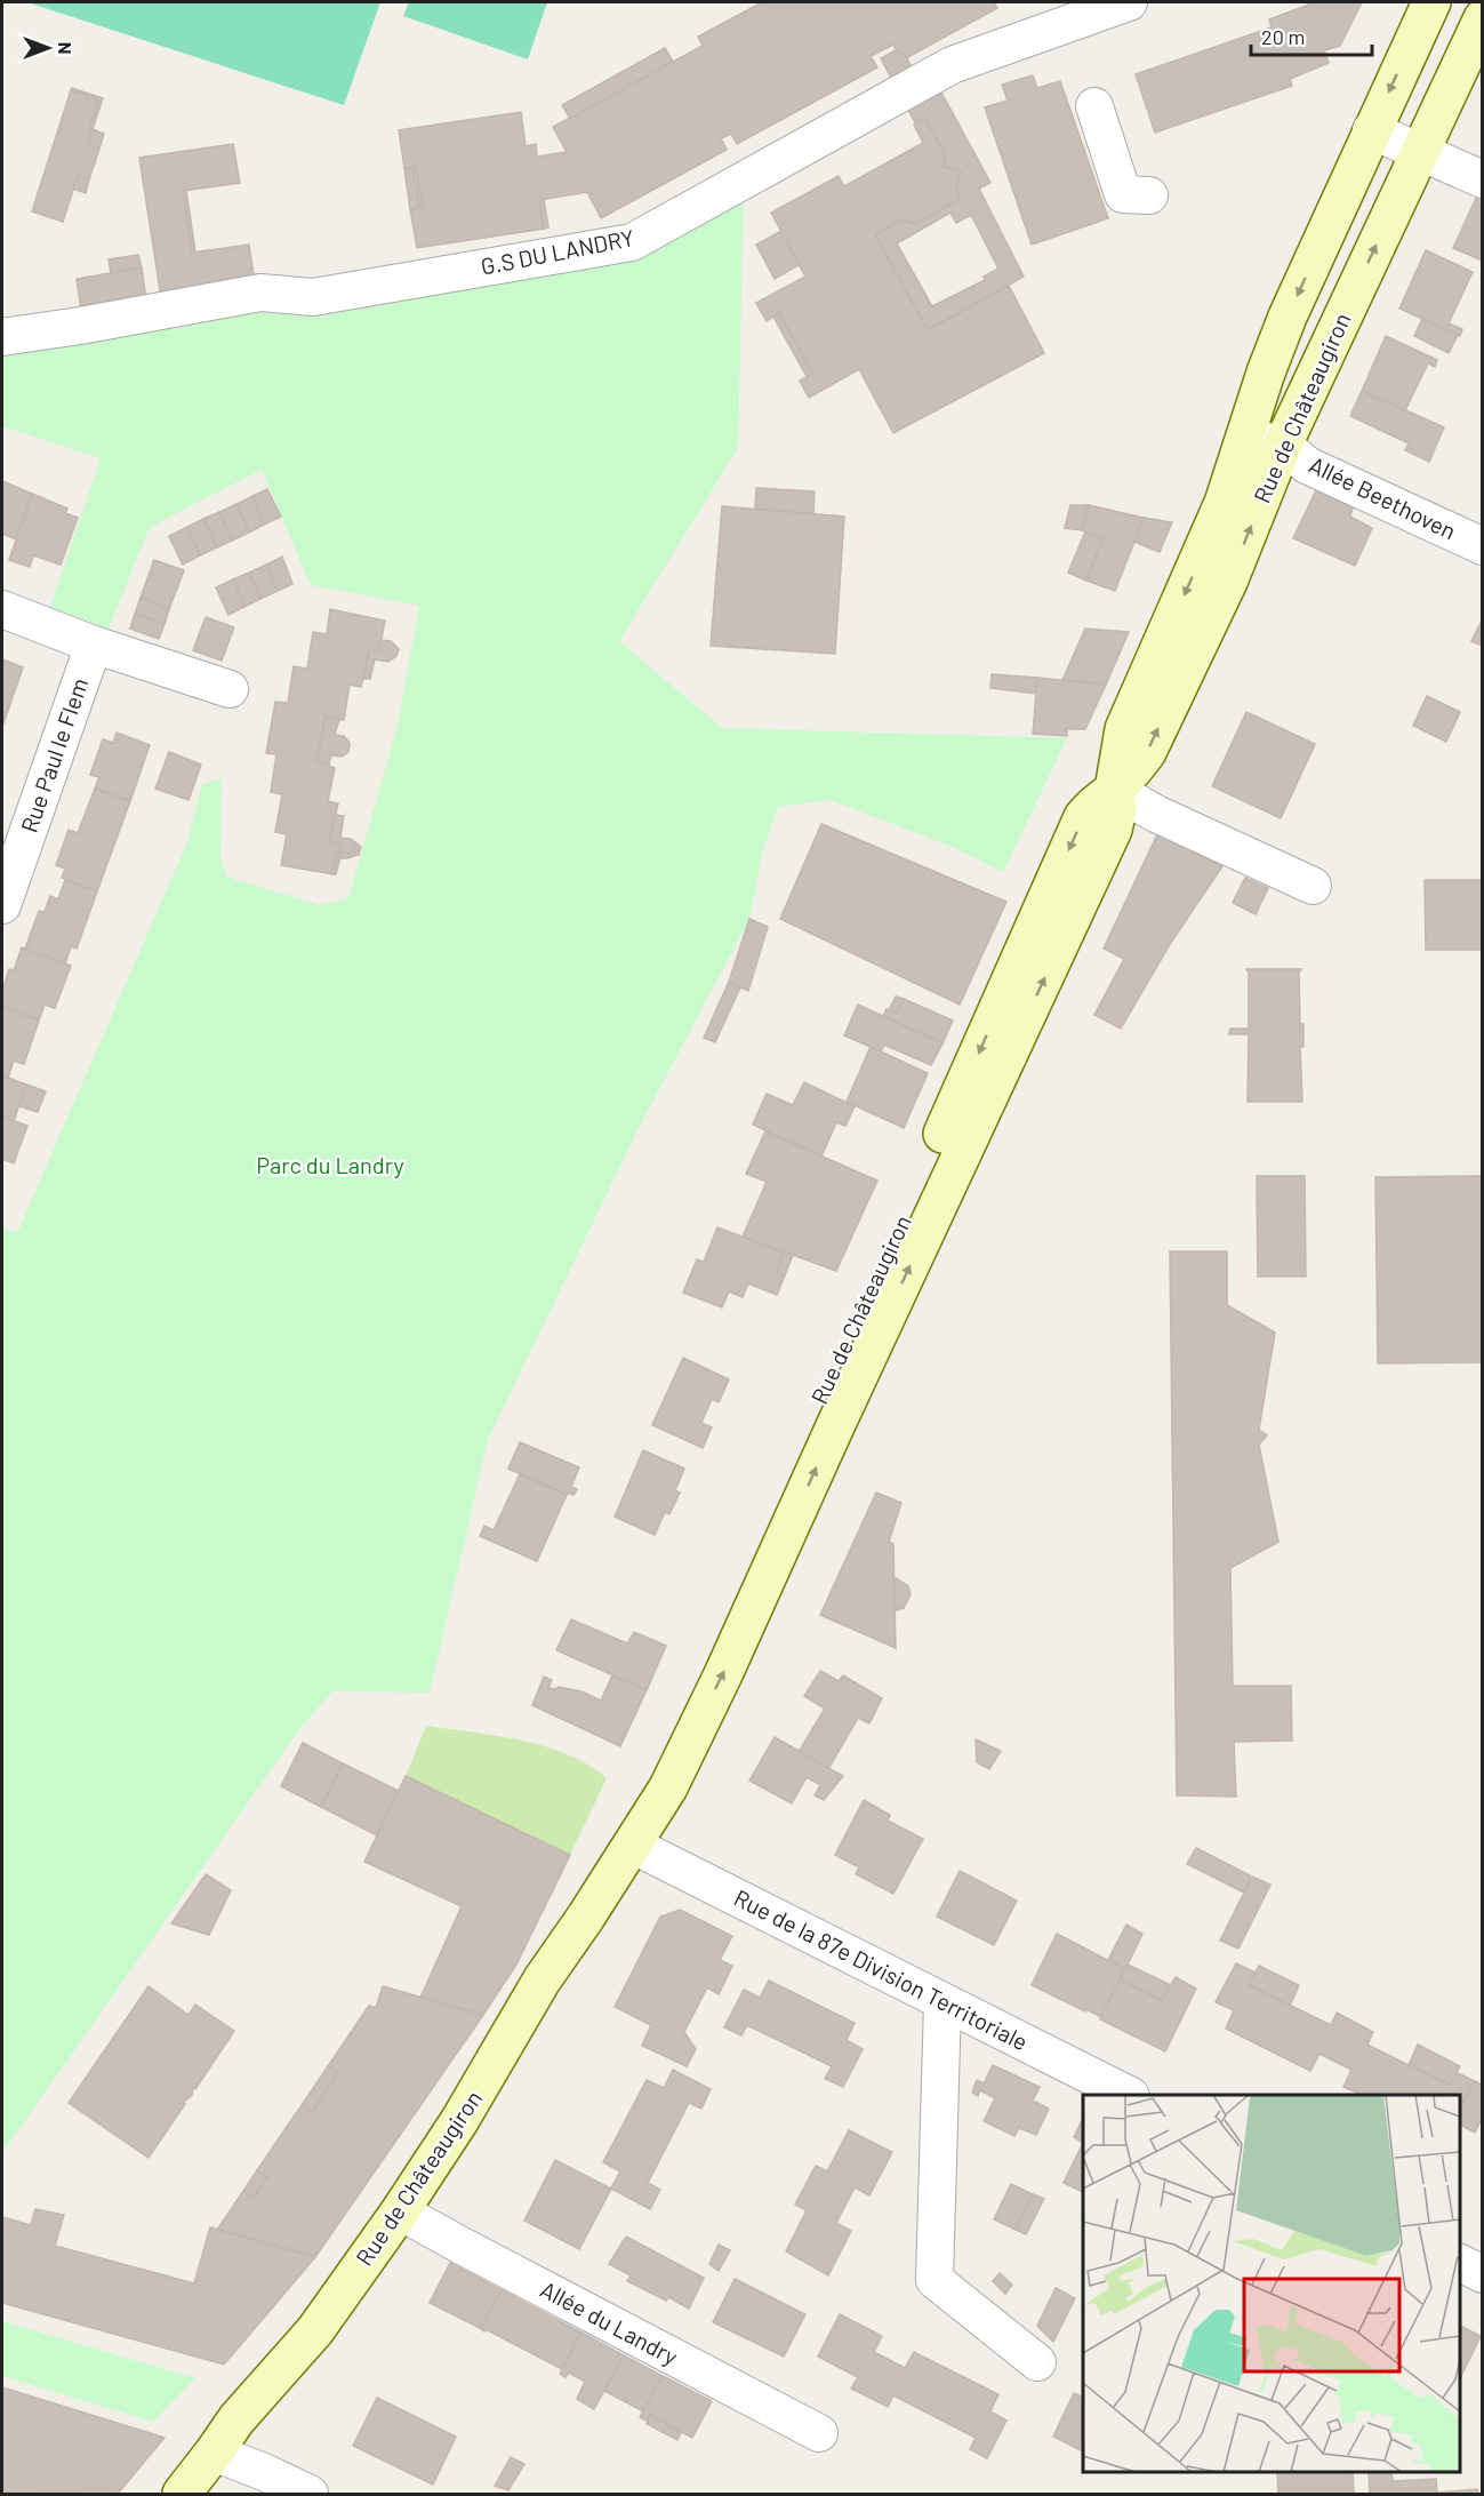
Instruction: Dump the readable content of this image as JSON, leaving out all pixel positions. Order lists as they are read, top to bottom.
{
  "streets": {
    "main road": ["Rue de Châteaugiron"],
    "street": [
      "G.S DU LANDRY",
      "Allée Beethoven",
      "Rue Paul le Flem",
      "Rue de la 87e Division Territoriale",
      "Allée du Landry"
    ]
  },
  "crossings": [
    ["Rue de Châteaugiron", "Allée Beethoven"],
    ["Rue de Châteaugiron", "Rue de la 87e Division Territoriale"],
    ["Rue de Châteaugiron", "Allée du Landry"]
  ],
  "parks": ["Parc du Landry"],
  "scale_bar": "20 m",
  "north": "right"
}
